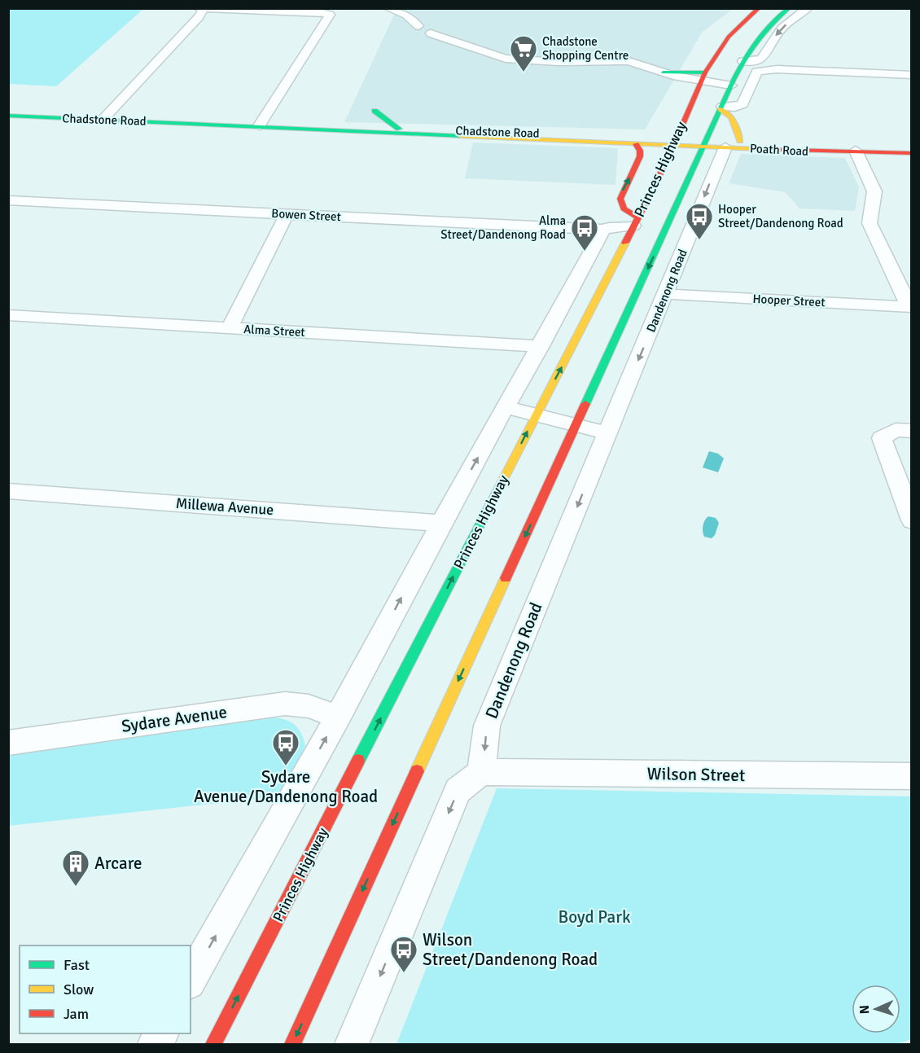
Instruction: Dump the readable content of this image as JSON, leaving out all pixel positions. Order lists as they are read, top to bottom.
{
  "streets": {
    "main road": ["Chadstone Road", "Poath Road", "Princes Highway"],
    "street": [
      "Bowen Street",
      "Dandenong Road",
      "Hooper Street",
      "Alma Street",
      "Millewa Avenue",
      "Sydare Avenue",
      "Wilson Street"
    ]
  },
  "crossings": [
    ["Chadstone Road", "Poath Road"],
    ["Chadstone Road", "Princes Highway"],
    ["Poath Road", "Princes Highway"],
    ["Poath Road", "Dandenong Road"],
    ["Dandenong Road", "Hooper Street"],
    ["Dandenong Road", "Wilson Street"]
  ],
  "parks": ["Boyd Park"],
  "places": {
    "supermarket": ["Chadstone Shopping Centre"],
    "bus stop": [
      "Hooper Street/Dandenong Road",
      "Alma Street/Dandenong Road",
      "Sydare Avenue/Dandenong Road",
      "Wilson Street/Dandenong Road"
    ],
    "building": ["Arcare"]
  },
  "legend": ["Fast", "Slow", "Jam"],
  "north": "left"
}
